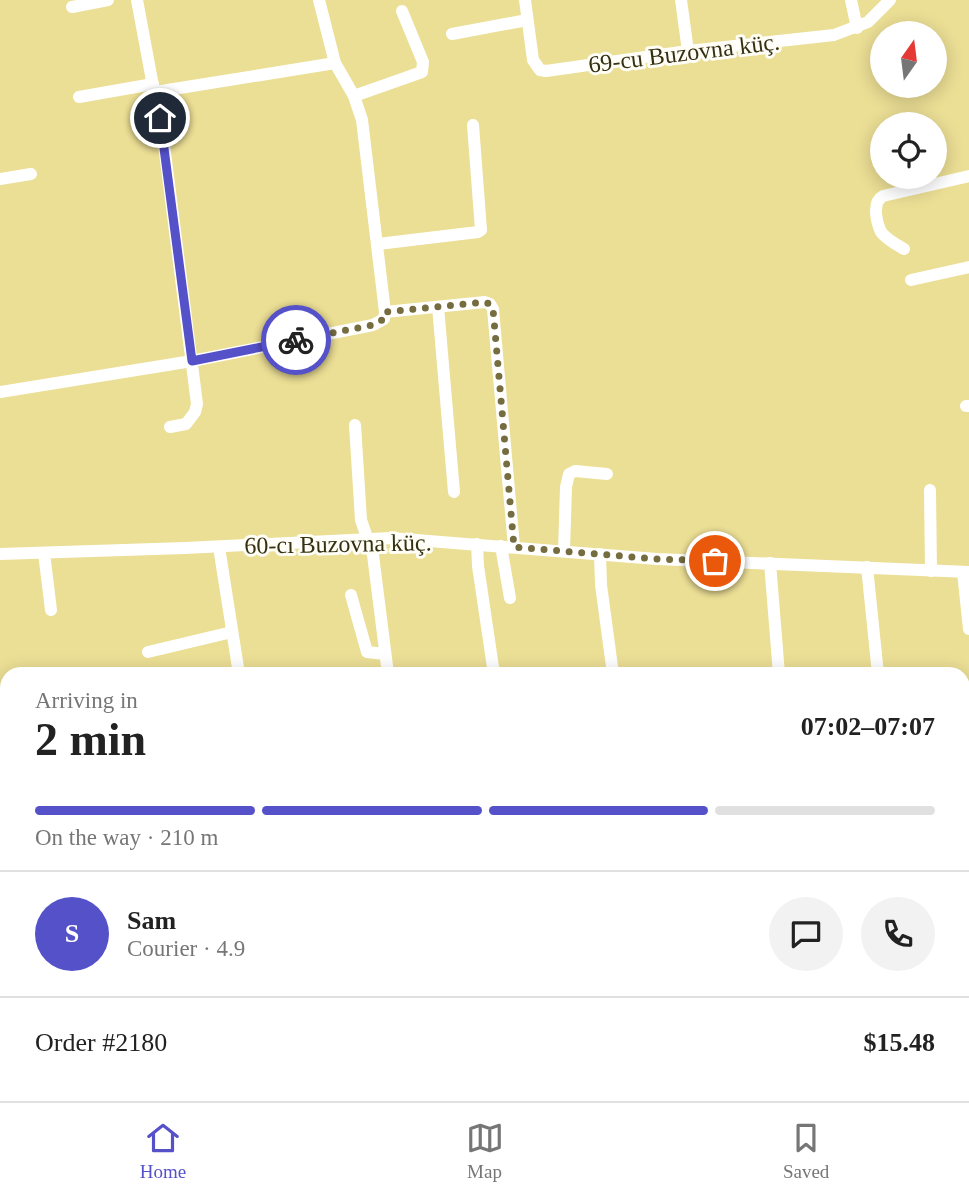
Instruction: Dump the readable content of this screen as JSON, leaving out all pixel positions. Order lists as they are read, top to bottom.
{
  "streets": {
    "street": ["69-cu Buzovna küç.", "60-cı Buzovna küç."]
  },
  "north": "top",
  "page": {
    "heading": ["2 min", "Arriving in", "07:02–07:07"],
    "panel": [
      "Sam",
      "Courier · 4.9",
      "Order #2180",
      "$15.48"
    ],
    "bar": "On the way · 210 m",
    "round": "S",
    "tabs": ["Home", "Map", "Saved"]
  }
}
